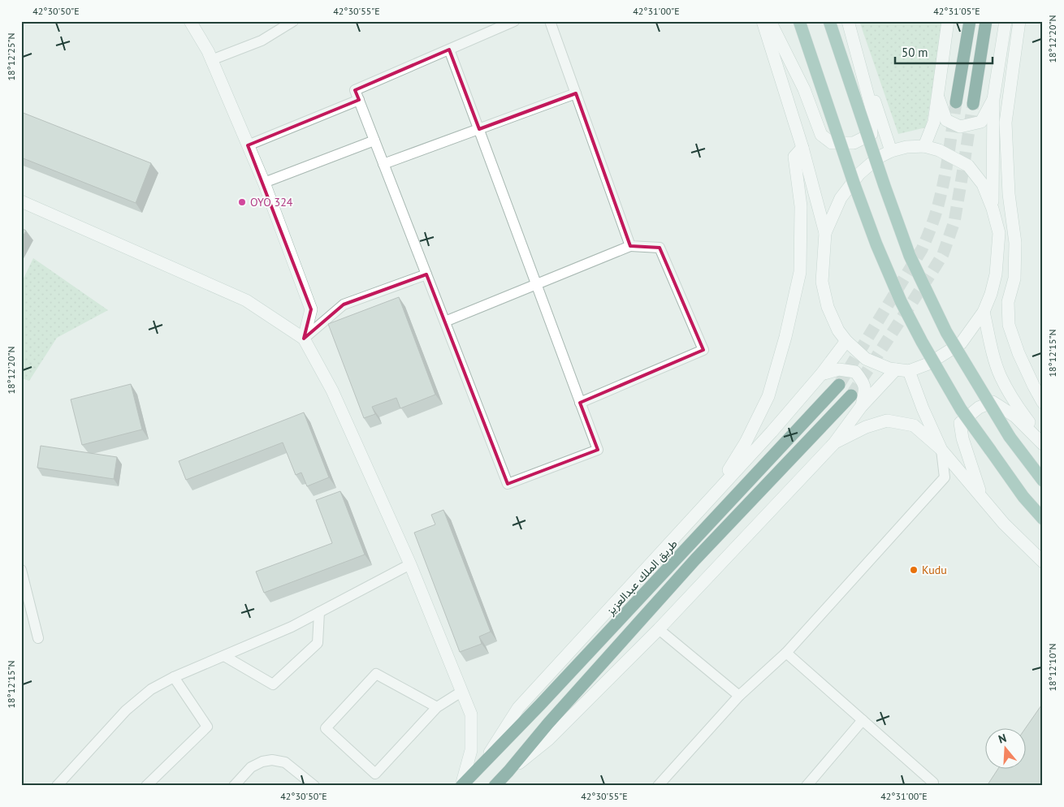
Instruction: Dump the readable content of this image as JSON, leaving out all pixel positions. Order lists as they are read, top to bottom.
{
  "streets": {
    "highway": ["طريق الملك عبدالعزيز"]
  },
  "places": ["OYO 324", "Kudu"],
  "scale_bar": "50 m",
  "north": "top",
  "coordinates": [
    "42°30'50\"E",
    "42°30'55\"E",
    "42°31'00\"E",
    "42°31'05\"E",
    "18°12'20\"N",
    "18°12'25\"N",
    "18°12'15\"N",
    "18°12'10\"N"
  ]
}
